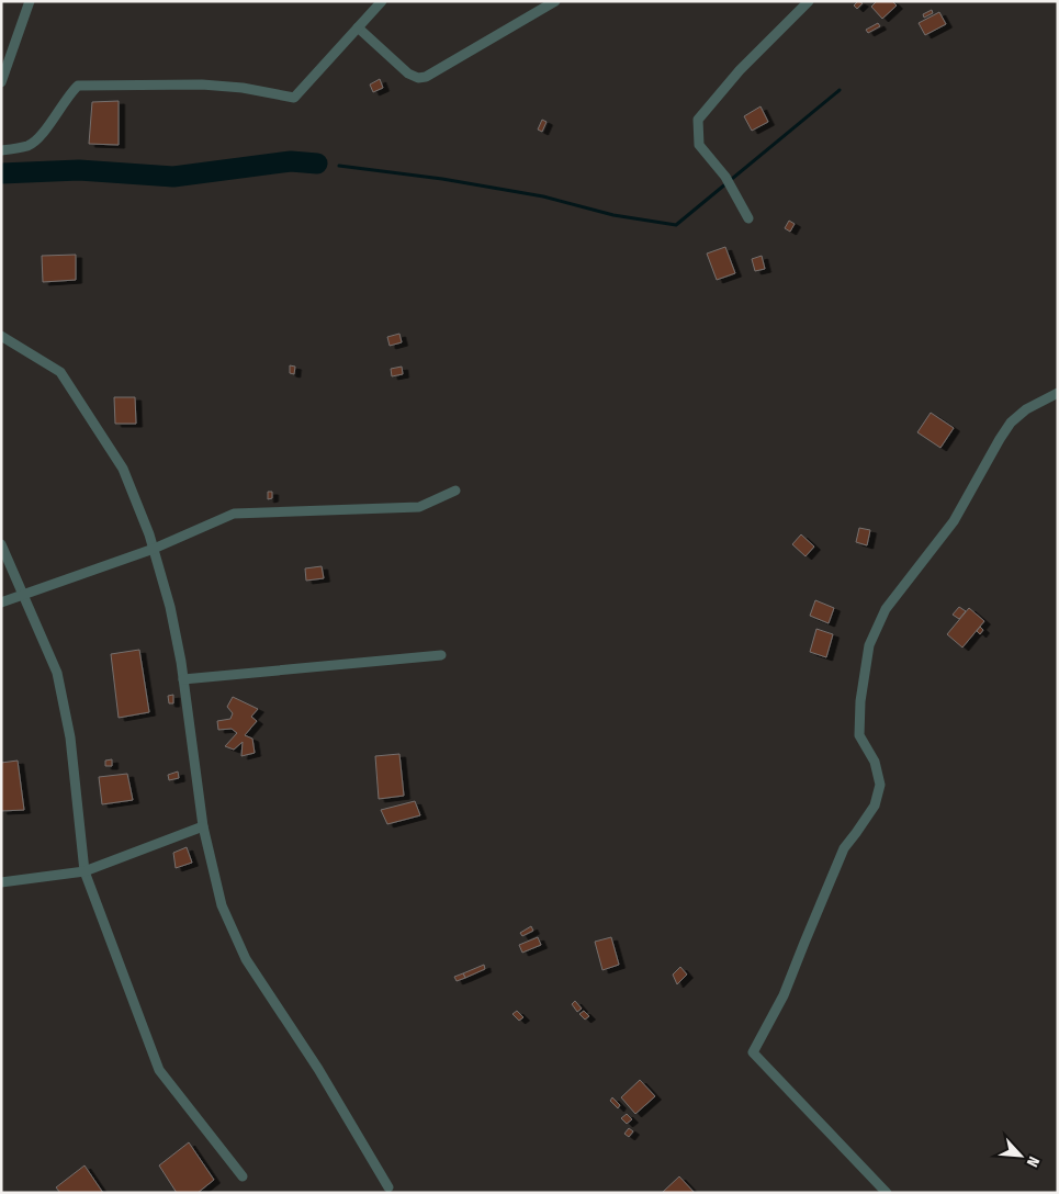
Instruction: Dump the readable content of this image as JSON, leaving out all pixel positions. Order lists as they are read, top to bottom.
{
  "north": "bottom right"
}
